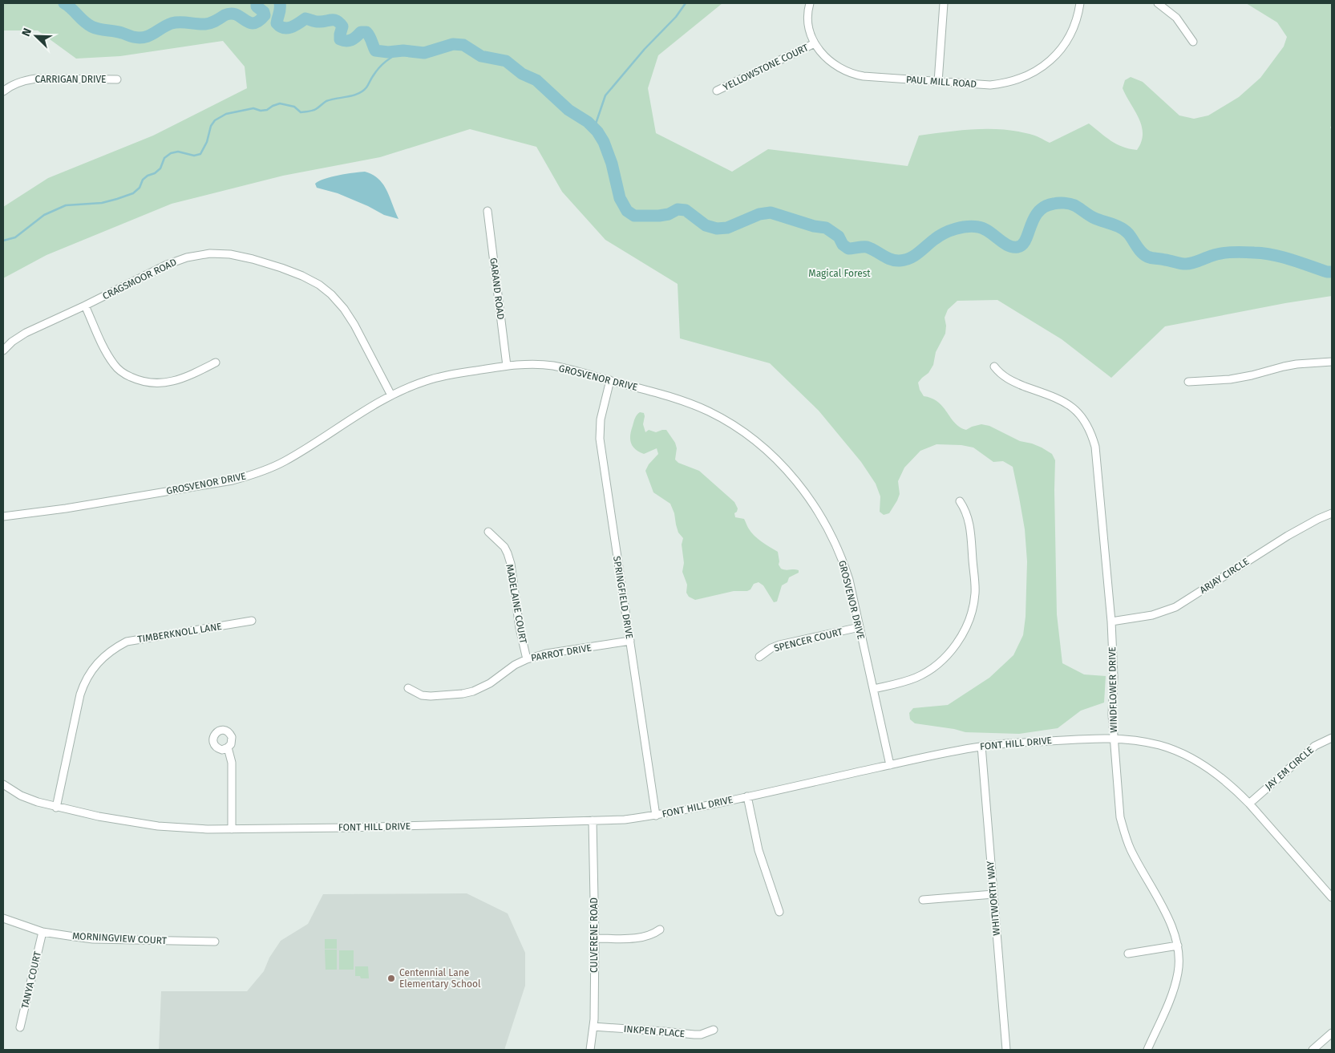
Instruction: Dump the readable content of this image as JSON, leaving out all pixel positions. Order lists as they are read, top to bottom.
{
  "streets": {
    "street": [
      "YELLOWSTONE COURT",
      "CARRIGAN DRIVE",
      "PAUL MILL ROAD",
      "CRAGSMOOR ROAD",
      "GARAND ROAD",
      "GROSVENOR DRIVE",
      "ARJAY CIRCLE",
      "SPRINGFIELD DRIVE",
      "MADELAINE COURT",
      "TIMBERKNOLL LANE",
      "SPENCER COURT",
      "PARROT DRIVE",
      "WINDFLOWER DRIVE",
      "FONT HILL DRIVE",
      "JAY EM CIRCLE",
      "WHITWORTH WAY",
      "CULVERENE ROAD",
      "MORNINGVIEW COURT",
      "TANYA COURT",
      "INKPEN PLACE"
    ]
  },
  "crossings": [
    ["YELLOWSTONE COURT", "PAUL MILL ROAD"],
    ["CRAGSMOOR ROAD", "GROSVENOR DRIVE"],
    ["GARAND ROAD", "GROSVENOR DRIVE"],
    ["GROSVENOR DRIVE", "SPRINGFIELD DRIVE"],
    ["GROSVENOR DRIVE", "SPENCER COURT"],
    ["GROSVENOR DRIVE", "FONT HILL DRIVE"],
    ["ARJAY CIRCLE", "WINDFLOWER DRIVE"],
    ["SPRINGFIELD DRIVE", "PARROT DRIVE"],
    ["SPRINGFIELD DRIVE", "FONT HILL DRIVE"],
    ["MADELAINE COURT", "PARROT DRIVE"],
    ["TIMBERKNOLL LANE", "FONT HILL DRIVE"],
    ["WINDFLOWER DRIVE", "FONT HILL DRIVE"],
    ["FONT HILL DRIVE", "JAY EM CIRCLE"],
    ["FONT HILL DRIVE", "WHITWORTH WAY"],
    ["FONT HILL DRIVE", "CULVERENE ROAD"],
    ["CULVERENE ROAD", "INKPEN PLACE"],
    ["MORNINGVIEW COURT", "TANYA COURT"]
  ],
  "parks": ["Magical Forest"],
  "places": ["Centennial Lane Elementary School"],
  "north": "top left"
}
